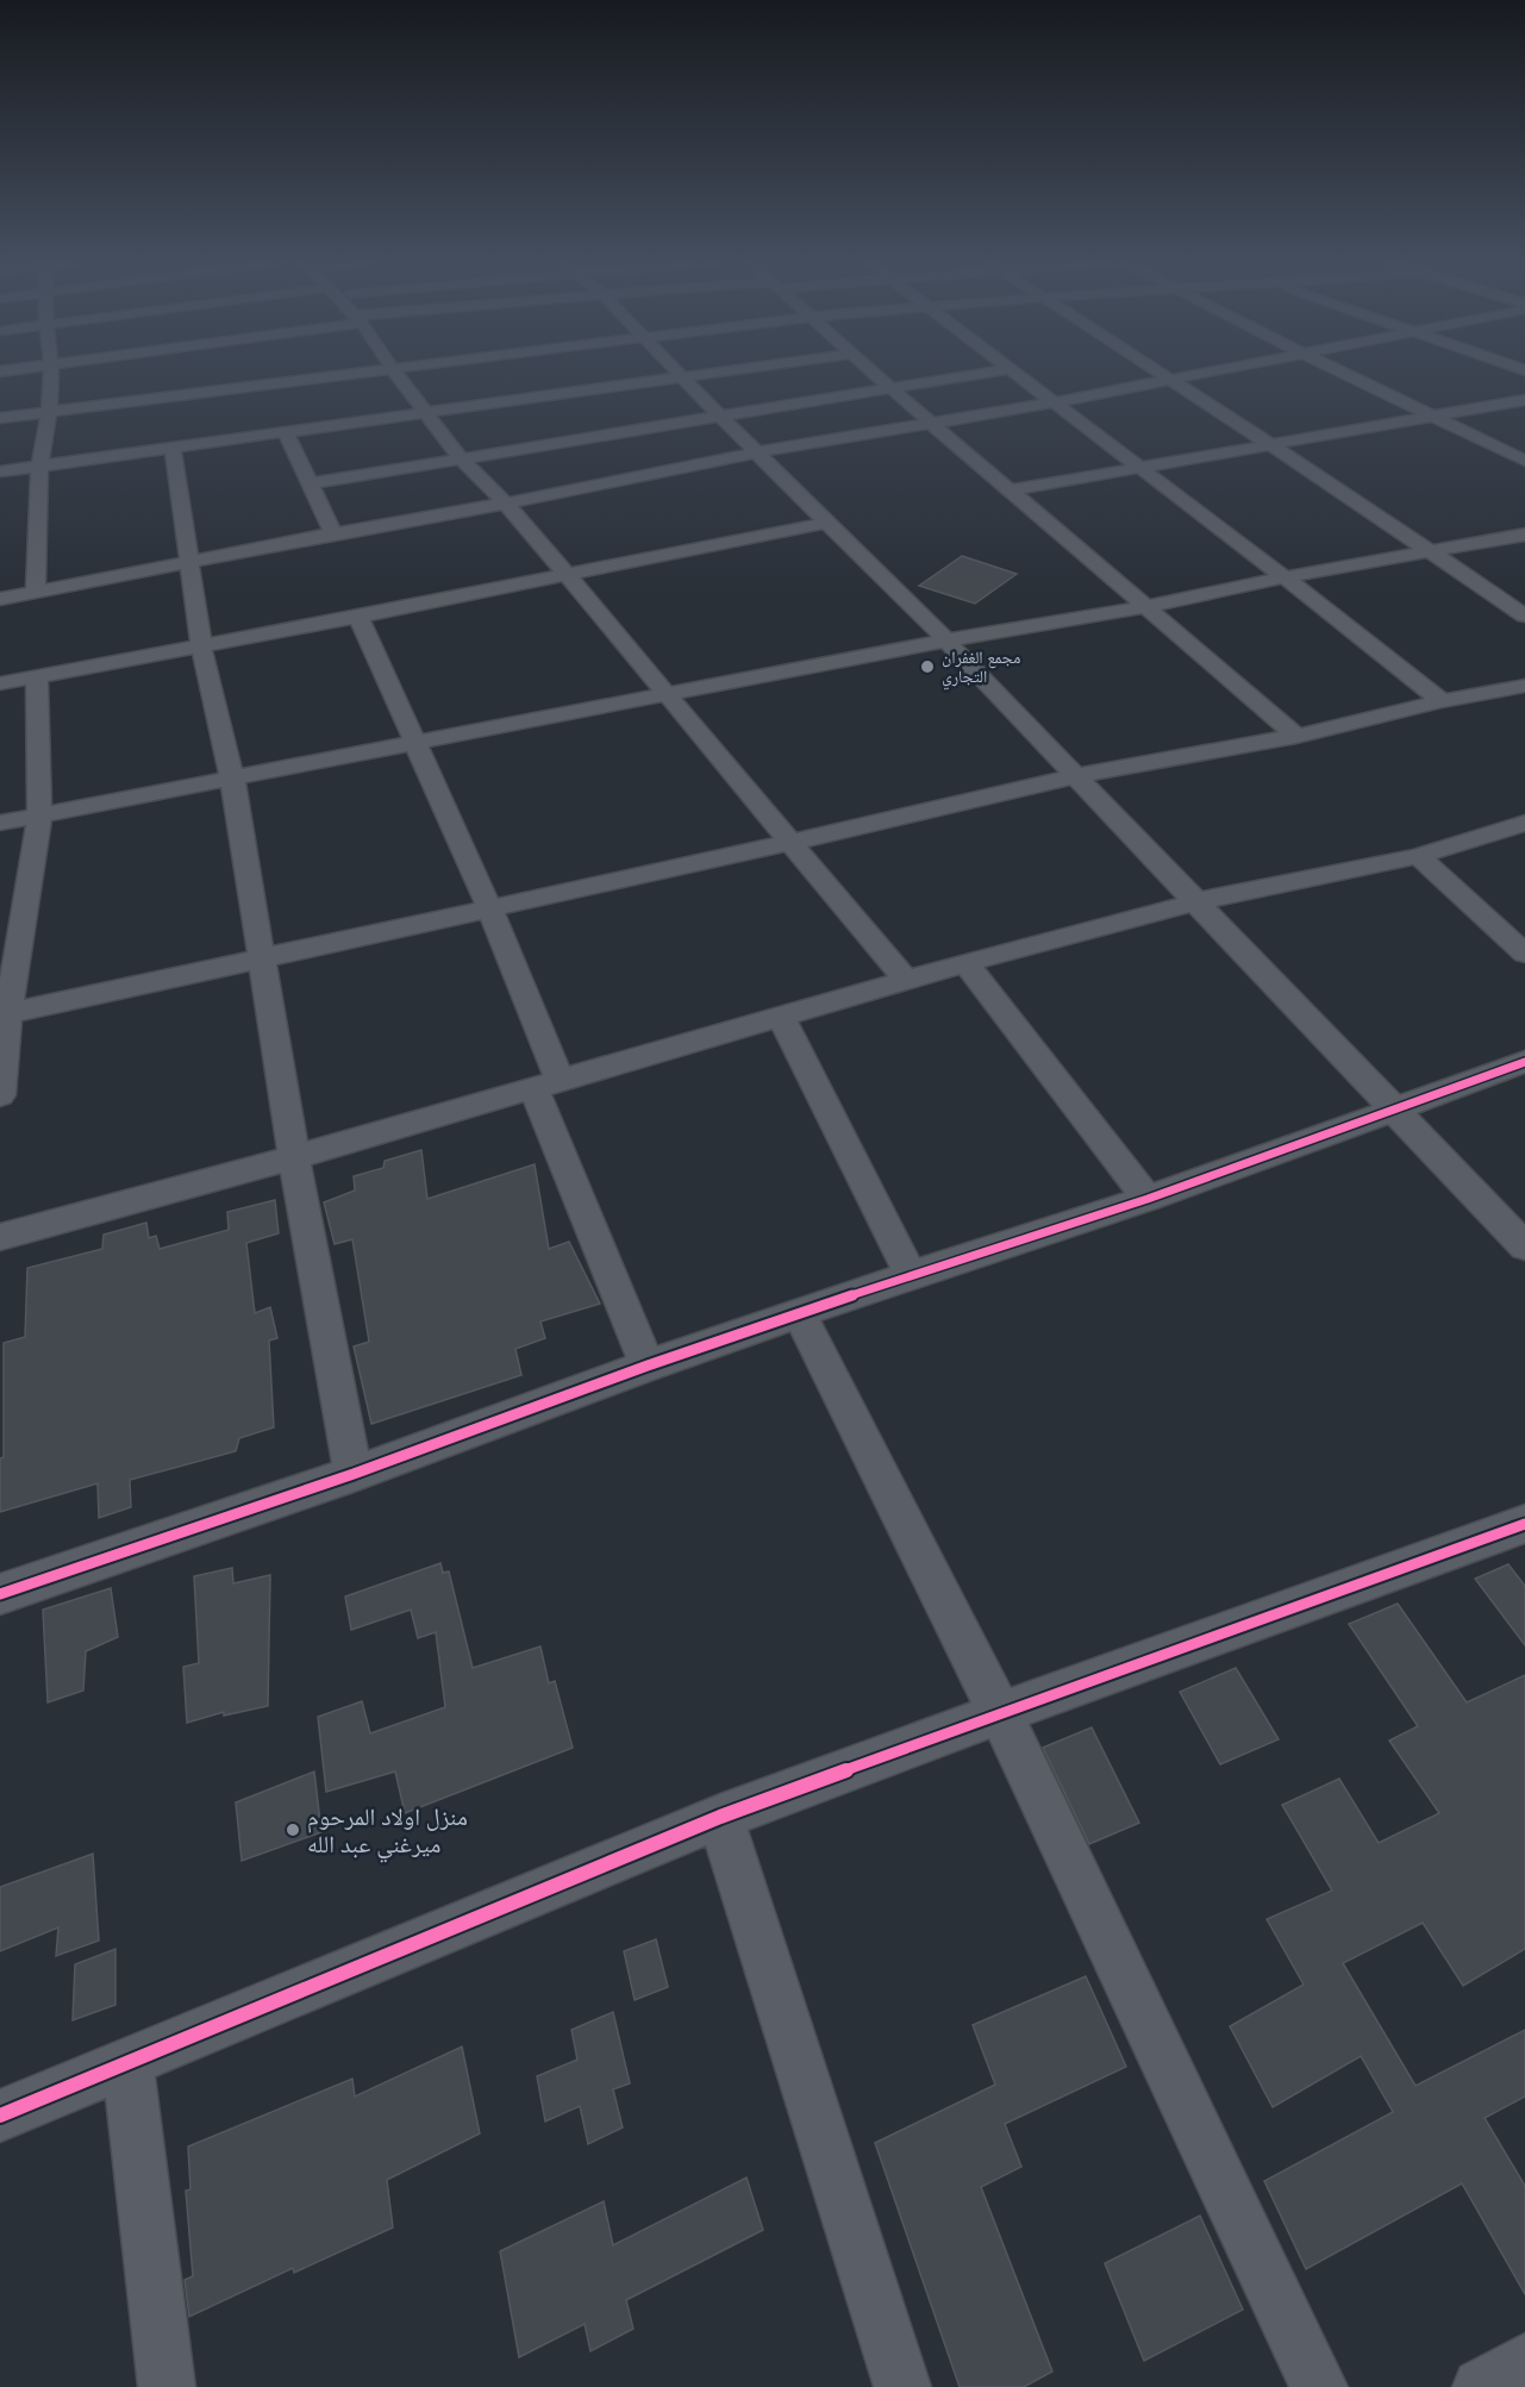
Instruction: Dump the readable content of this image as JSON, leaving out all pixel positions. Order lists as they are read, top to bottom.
{
  "places": ["مجمع الغفران التجاري", "منزل اولاد المرحوم ميرغني عبد الله"]
}
